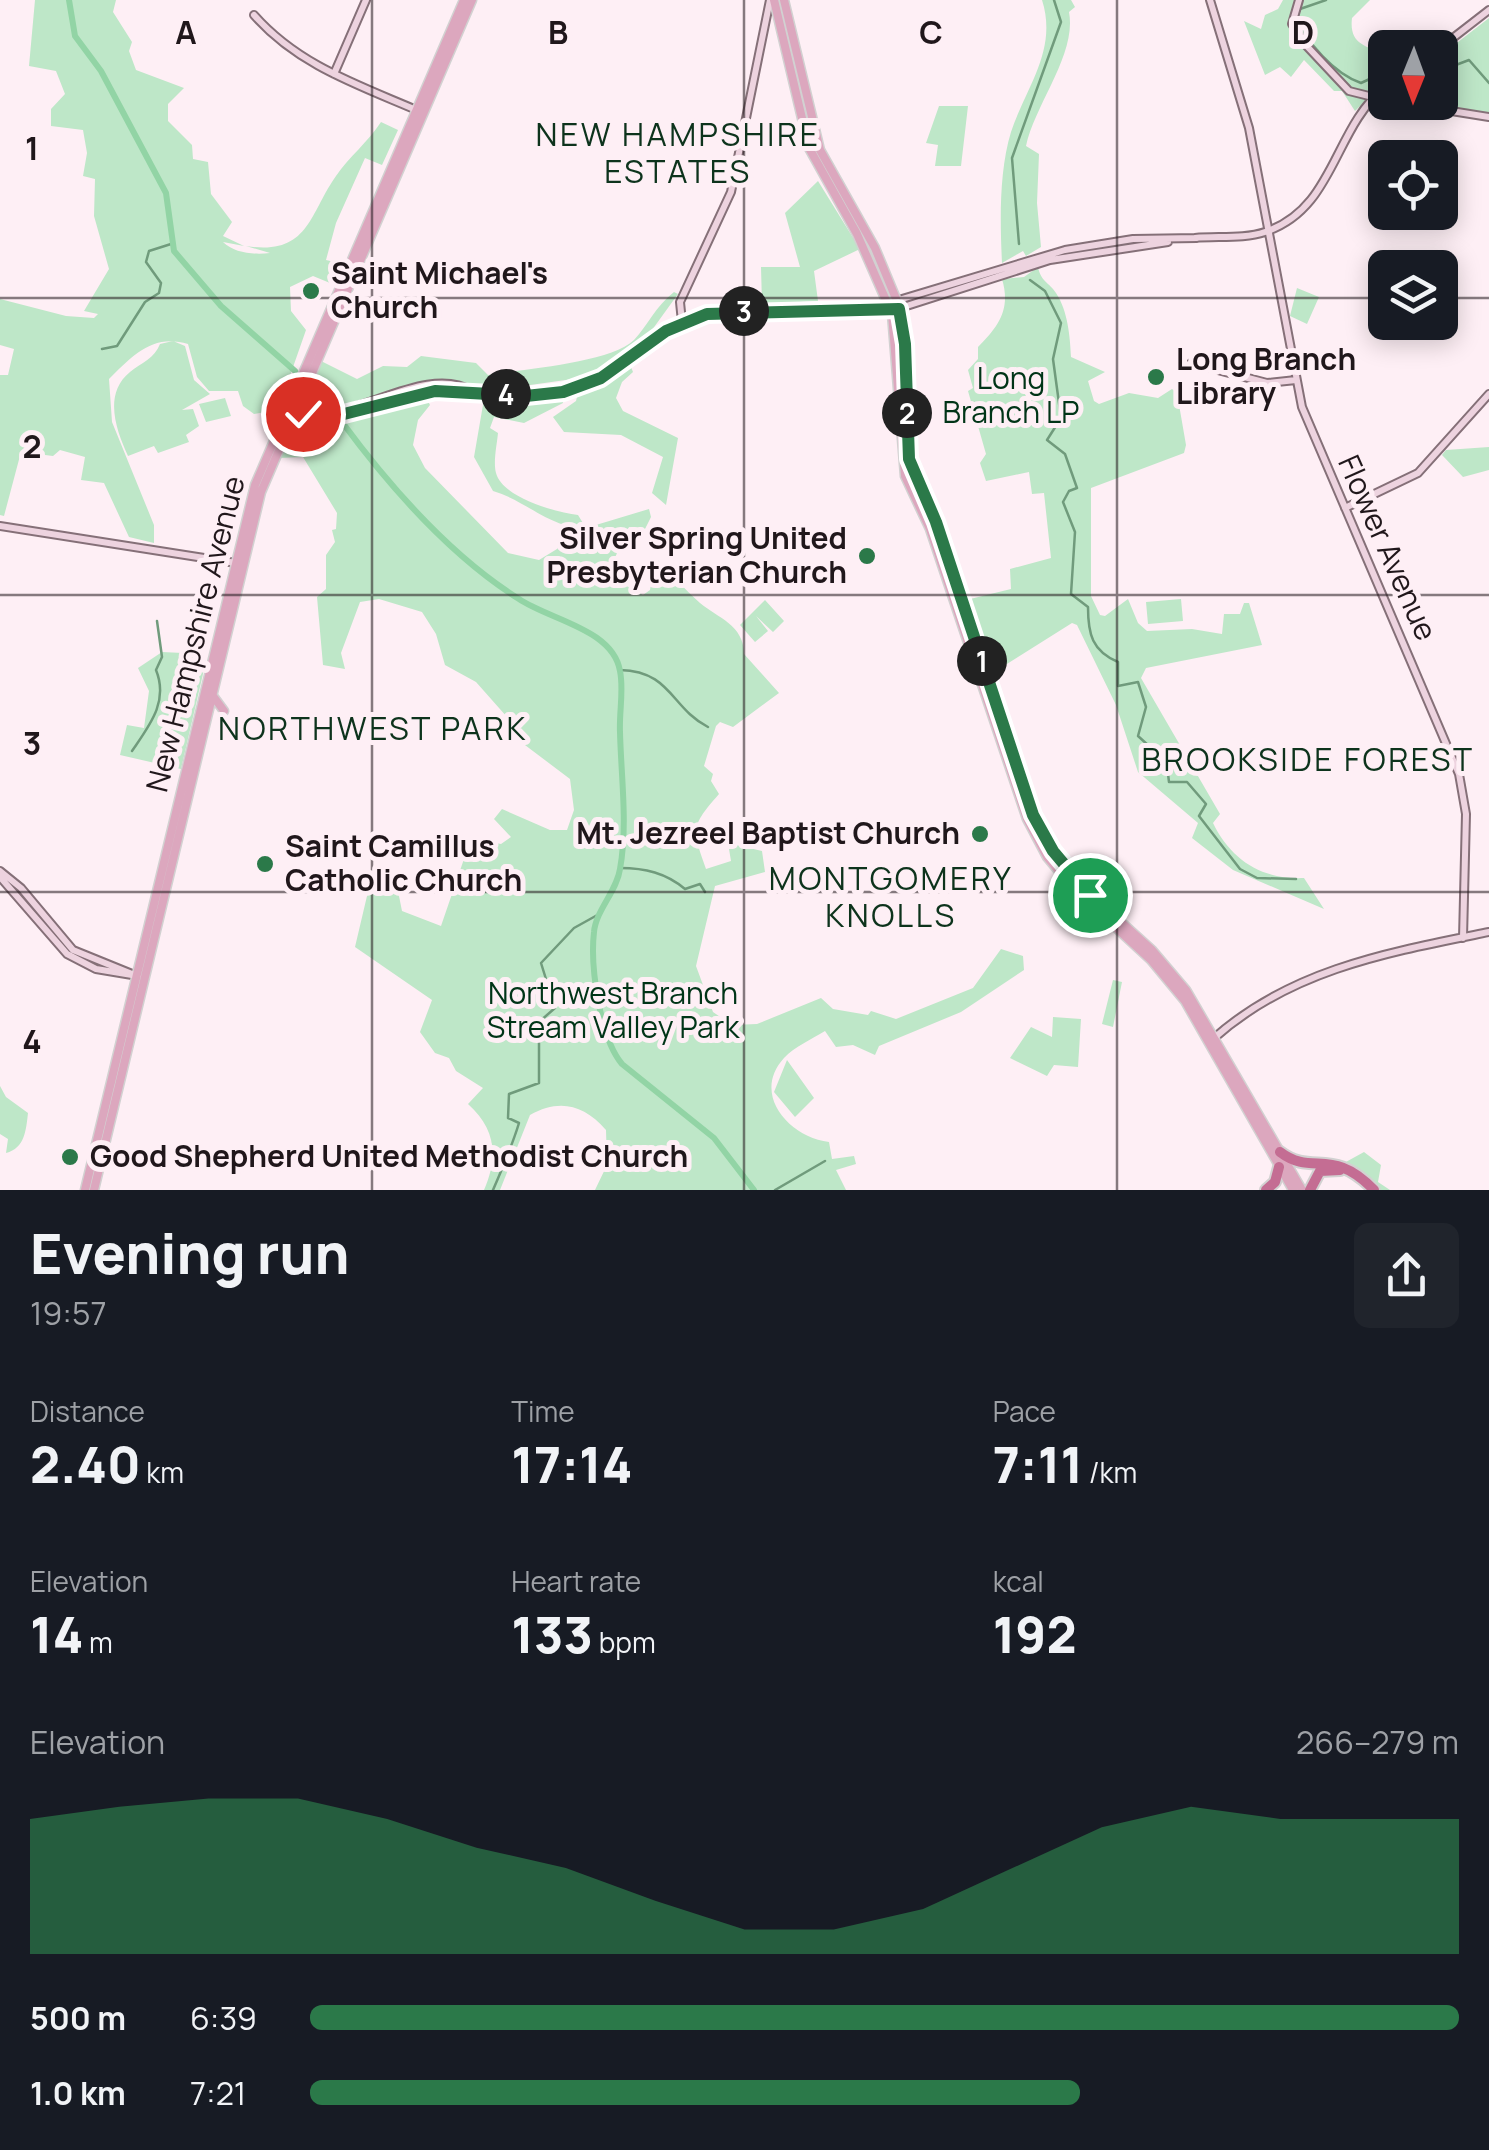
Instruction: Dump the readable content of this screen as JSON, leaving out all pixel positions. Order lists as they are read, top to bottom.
{
  "streets": {
    "main road": ["New Hampshire Avenue"],
    "street": ["Flower Avenue"]
  },
  "districts": [
    "NEW HAMPSHIRE ESTATES",
    "NORTHWEST PARK",
    "BROOKSIDE FOREST",
    "MONTGOMERY KNOLLS"
  ],
  "parks": ["Long Branch LP", "Northwest Branch Stream Valley Park"],
  "places": [
    "Saint Michael's Church",
    "Long Branch Library",
    "Silver Spring United Presbyterian Church",
    "Mt. Jezreel Baptist Church",
    "Saint Camillus Catholic Church",
    "Good Shepherd United Methodist Church"
  ],
  "north": "bottom",
  "page": {
    "pins": [
      "3",
      "4",
      "2",
      "1"
    ],
    "heading": ["Evening run", "19:57"],
    "stats": [
      ["Distance", "2.40 km"],
      ["Time", "17:14"],
      ["Pace", "7:11 /km"],
      ["Elevation", "14 m"],
      ["Heart rate", "133 bpm"],
      ["kcal", "192"]
    ],
    "chart": ["Elevation", "266–279 m"],
    "list": [
      {
        "name": "500 m",
        "note": "6:39"
      },
      {
        "name": "1.0 km",
        "note": "7:21"
      }
    ]
  },
  "grid": {
    "columns": [
      "A",
      "B",
      "C",
      "D"
    ],
    "rows": [
      "1",
      "2",
      "3",
      "4"
    ]
  }
}
